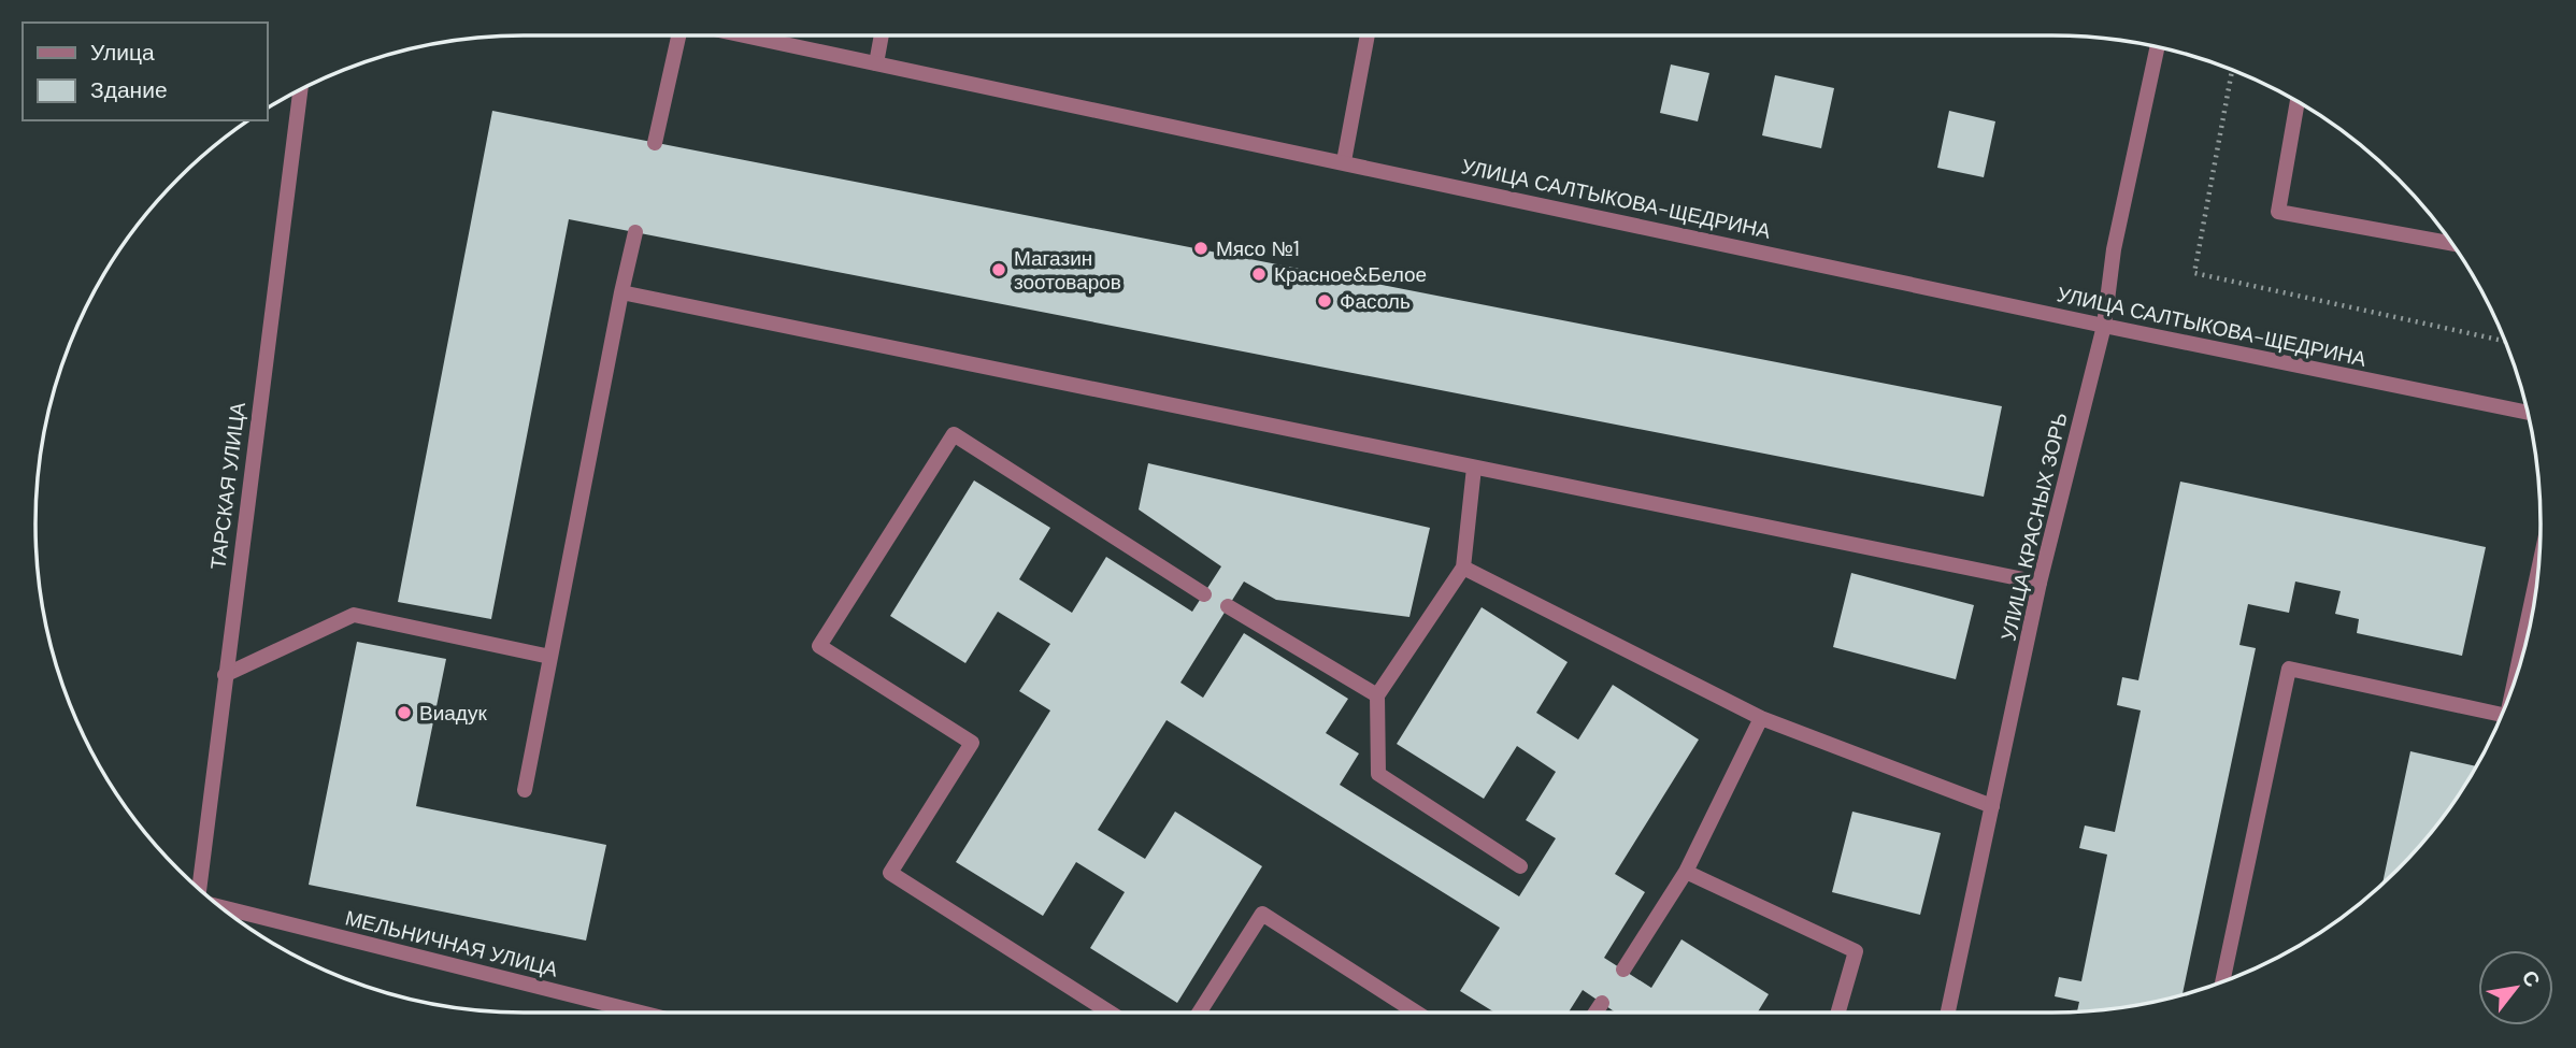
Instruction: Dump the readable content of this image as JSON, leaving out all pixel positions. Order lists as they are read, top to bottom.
{
  "streets": {
    "street": [
      "УЛИЦА САЛТЫКОВА-ЩЕДРИНА",
      "ТАРСКАЯ УЛИЦА",
      "УЛИЦА КРАСНЫХ ЗОРЬ",
      "МЕЛЬНИЧНАЯ УЛИЦА"
    ]
  },
  "crossings": [
    ["УЛИЦА САЛТЫКОВА-ЩЕДРИНА", "УЛИЦА КРАСНЫХ ЗОРЬ"]
  ],
  "places": [
    "Мясо №1",
    "Магазин зоотоваров",
    "Красное&Белое",
    "Фасоль",
    "Виадук"
  ],
  "legend": ["Улица", "Здание"],
  "north": "top right"
}
